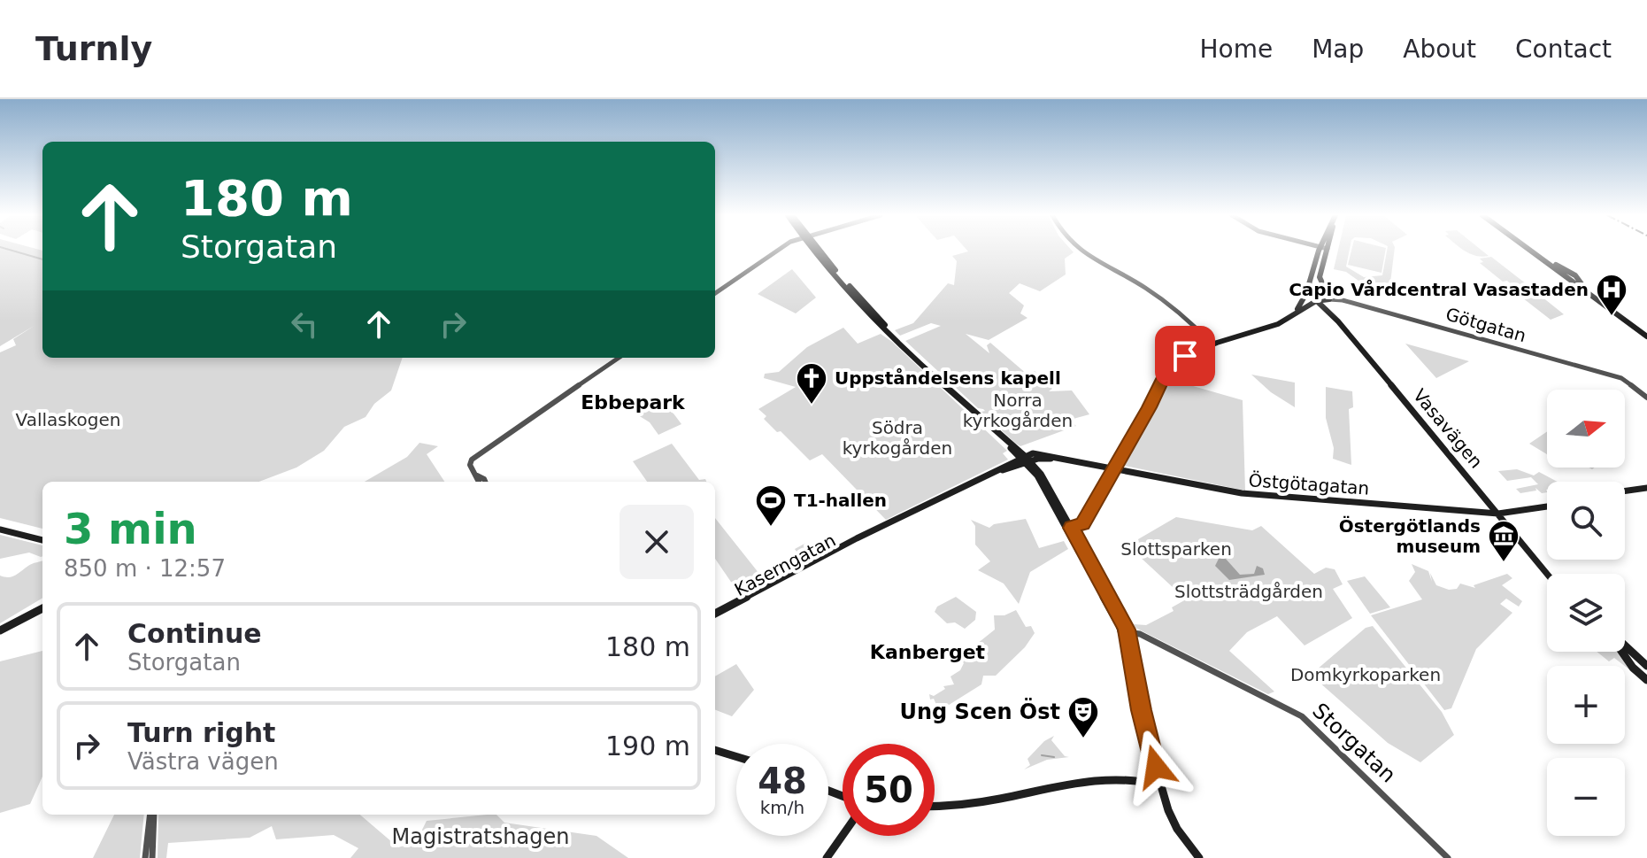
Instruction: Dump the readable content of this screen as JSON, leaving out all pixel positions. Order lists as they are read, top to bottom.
{
  "streets": {
    "main road": ["Vasavägen", "Östgötagatan", "Kaserngatan"],
    "street": ["Götgatan", "Storgatan"]
  },
  "crossings": [
    ["Götgatan", "Vasavägen"],
    ["Vasavägen", "Östgötagatan"],
    ["Östgötagatan", "Kaserngatan"]
  ],
  "districts": ["Ebbepark", "Kanberget"],
  "parks": [
    "Norra kyrkogården",
    "Vallaskogen",
    "Södra kyrkogården",
    "Slottsparken",
    "Slottsträdgården",
    "Domkyrkoparken",
    "Magistratshagen"
  ],
  "places": {
    "hospital": ["Capio Vårdcentral Vasastaden"],
    "church": ["Uppståndelsens kapell"],
    "sports": ["T1-hallen"],
    "museum": ["Östergötlands museum"],
    "theatre": ["Ung Scen Öst"]
  },
  "north": "right",
  "page": {
    "header": "Turnly",
    "nav": [
      "Home",
      "Map",
      "About",
      "Contact"
    ],
    "turn": ["180 m", "Storgatan"],
    "map_buttons": ["+", "−"],
    "heading": ["3 min", "850 m · 12:57"],
    "list": [
      {
        "name": "Continue",
        "note": "Storgatan",
        "value": "180 m"
      },
      {
        "name": "Turn right",
        "note": "Västra vägen",
        "value": "190 m"
      }
    ],
    "speed": "48 km/h",
    "limit": "50"
  }
}
